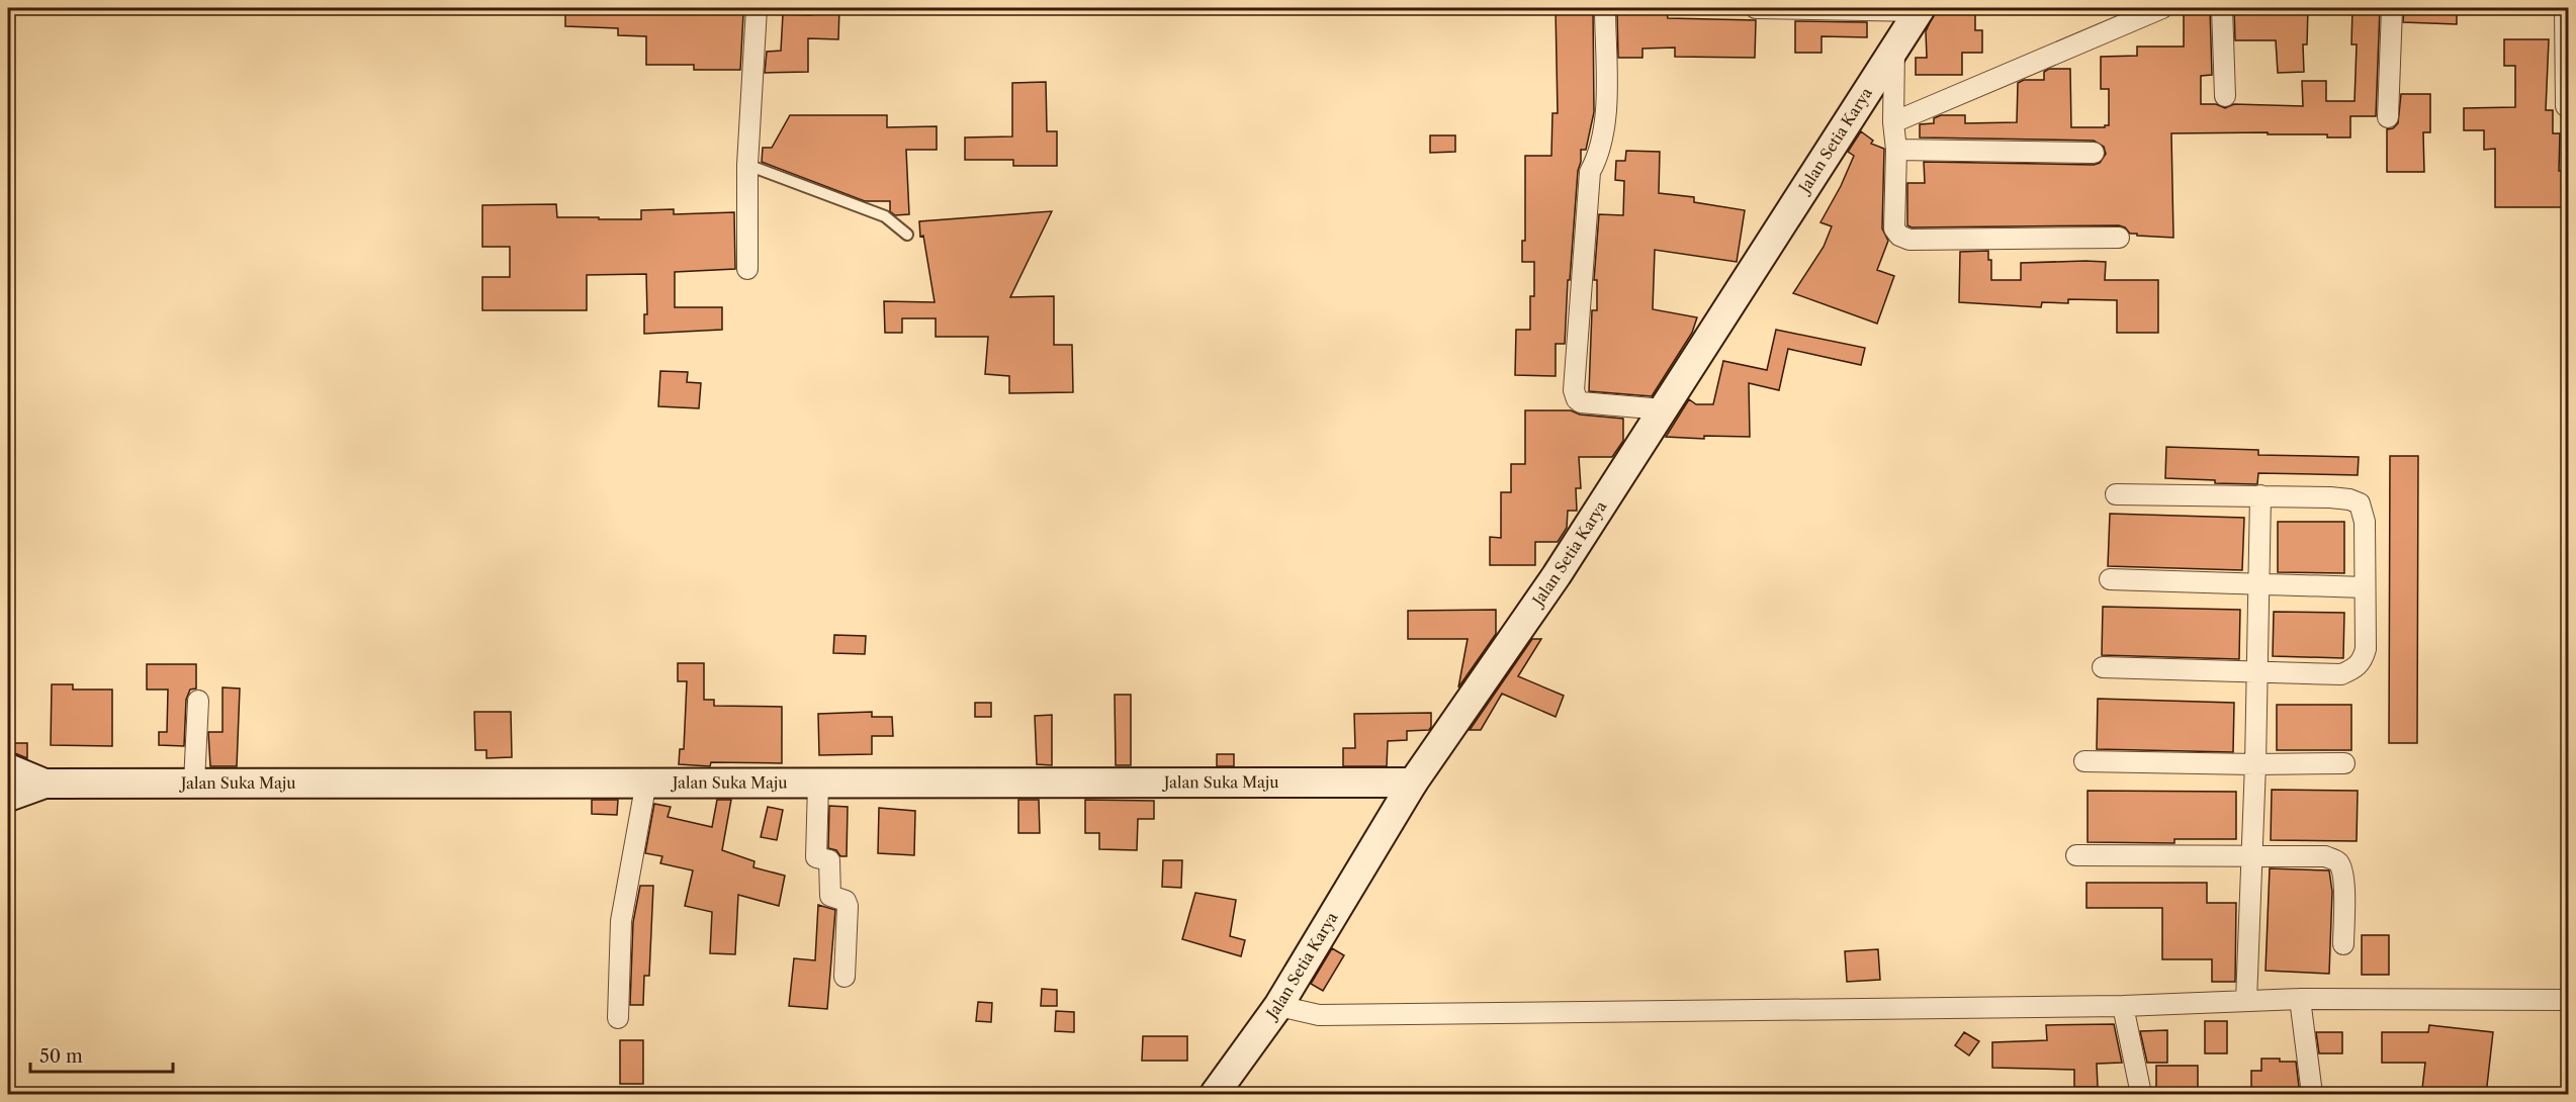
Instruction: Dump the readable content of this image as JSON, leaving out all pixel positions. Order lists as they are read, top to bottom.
{
  "streets": {
    "street": ["Jalan Setia Karya", "Jalan Suka Maju"]
  },
  "crossings": [
    ["Jalan Setia Karya", "Jalan Suka Maju"]
  ],
  "scale_bar": "50 m"
}
